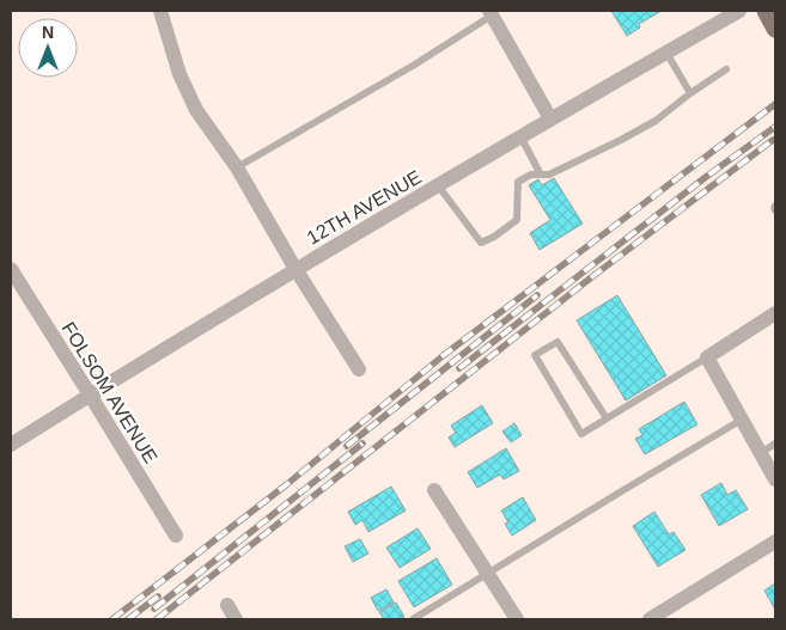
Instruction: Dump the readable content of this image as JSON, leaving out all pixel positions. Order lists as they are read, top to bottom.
{
  "streets": {
    "street": ["12TH AVENUE", "FOLSOM AVENUE"]
  },
  "crossings": [
    ["12TH AVENUE", "FOLSOM AVENUE"]
  ],
  "north": "top"
}
